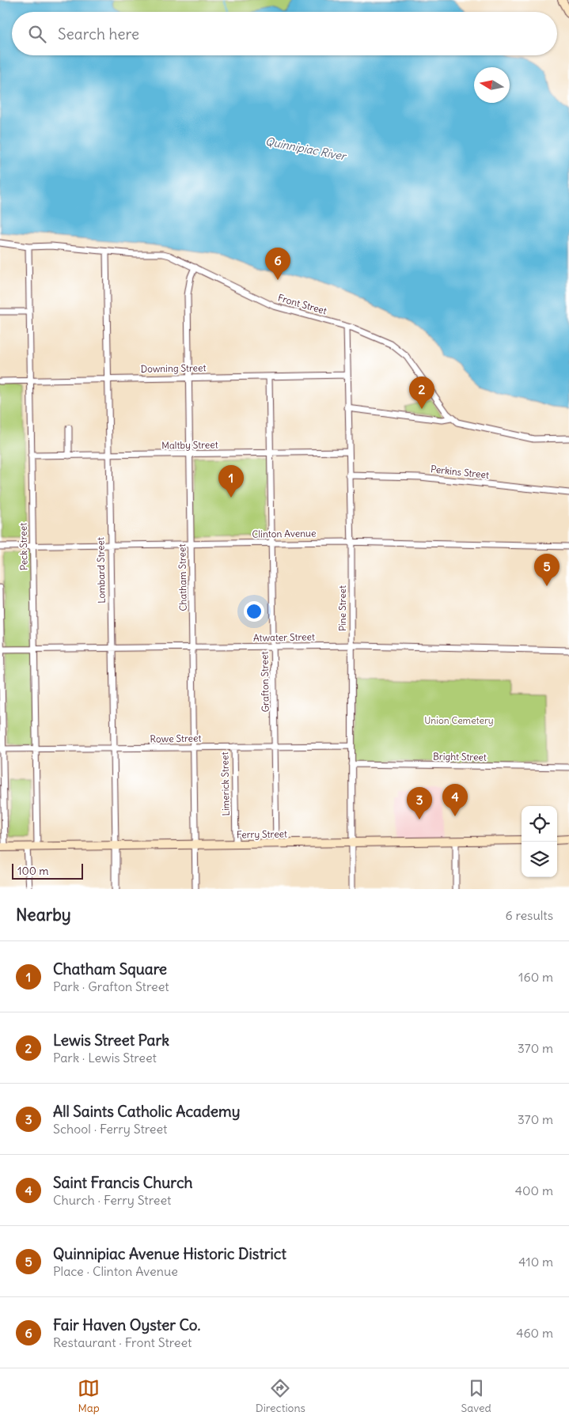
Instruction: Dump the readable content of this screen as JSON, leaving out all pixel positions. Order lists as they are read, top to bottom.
{
  "streets": {
    "main road": ["Ferry Street"],
    "street": [
      "Front Street",
      "Downing Street",
      "Maltby Street",
      "Perkins Street",
      "Clinton Avenue",
      "Peck Street",
      "Lombard Street",
      "Chatham Street",
      "Pine Street",
      "Atwater Street",
      "Grafton Street",
      "Rowe Street",
      "Bright Street",
      "Limerick Street"
    ]
  },
  "crossings": [
    ["Front Street", "Peck Street"],
    ["Front Street", "Lombard Street"],
    ["Front Street", "Chatham Street"],
    ["Front Street", "Pine Street"],
    ["Downing Street", "Peck Street"],
    ["Downing Street", "Lombard Street"],
    ["Downing Street", "Chatham Street"],
    ["Downing Street", "Pine Street"],
    ["Downing Street", "Grafton Street"],
    ["Maltby Street", "Peck Street"],
    ["Maltby Street", "Lombard Street"],
    ["Maltby Street", "Chatham Street"],
    ["Maltby Street", "Pine Street"],
    ["Maltby Street", "Grafton Street"],
    ["Perkins Street", "Pine Street"],
    ["Clinton Avenue", "Peck Street"],
    ["Clinton Avenue", "Lombard Street"],
    ["Clinton Avenue", "Chatham Street"],
    ["Clinton Avenue", "Pine Street"],
    ["Clinton Avenue", "Grafton Street"],
    ["Peck Street", "Atwater Street"],
    ["Peck Street", "Rowe Street"],
    ["Peck Street", "Ferry Street"],
    ["Lombard Street", "Atwater Street"],
    ["Lombard Street", "Rowe Street"],
    ["Lombard Street", "Ferry Street"],
    ["Chatham Street", "Atwater Street"],
    ["Chatham Street", "Rowe Street"],
    ["Chatham Street", "Ferry Street"],
    ["Pine Street", "Atwater Street"],
    ["Pine Street", "Rowe Street"],
    ["Pine Street", "Bright Street"],
    ["Pine Street", "Ferry Street"],
    ["Atwater Street", "Grafton Street"],
    ["Grafton Street", "Rowe Street"],
    ["Grafton Street", "Ferry Street"],
    ["Rowe Street", "Limerick Street"],
    ["Limerick Street", "Ferry Street"]
  ],
  "water": ["Quinnipiac River"],
  "parks": ["Union Cemetery"],
  "scale_bar": "100 m",
  "north": "left",
  "page": {
    "search": "Search here",
    "pins": [
      "6",
      "2",
      "1",
      "5",
      "4",
      "3"
    ],
    "scale": "100 m",
    "heading": ["Nearby", "6 results"],
    "list": [
      {
        "mark": "1",
        "name": "Chatham Square",
        "note": "Park · Grafton Street",
        "value": "160 m"
      },
      {
        "mark": "2",
        "name": "Lewis Street Park",
        "note": "Park · Lewis Street",
        "value": "370 m"
      },
      {
        "mark": "3",
        "name": "All Saints Catholic Academy",
        "note": "School · Ferry Street",
        "value": "370 m"
      },
      {
        "mark": "4",
        "name": "Saint Francis Church",
        "note": "Church · Ferry Street",
        "value": "400 m"
      },
      {
        "mark": "5",
        "name": "Quinnipiac Avenue Historic District",
        "note": "Place · Clinton Avenue",
        "value": "410 m"
      },
      {
        "mark": "6",
        "name": "Fair Haven Oyster Co.",
        "note": "Restaurant · Front Street",
        "value": "460 m"
      }
    ],
    "nav": ["Map", "Directions", "Saved"]
  }
}
